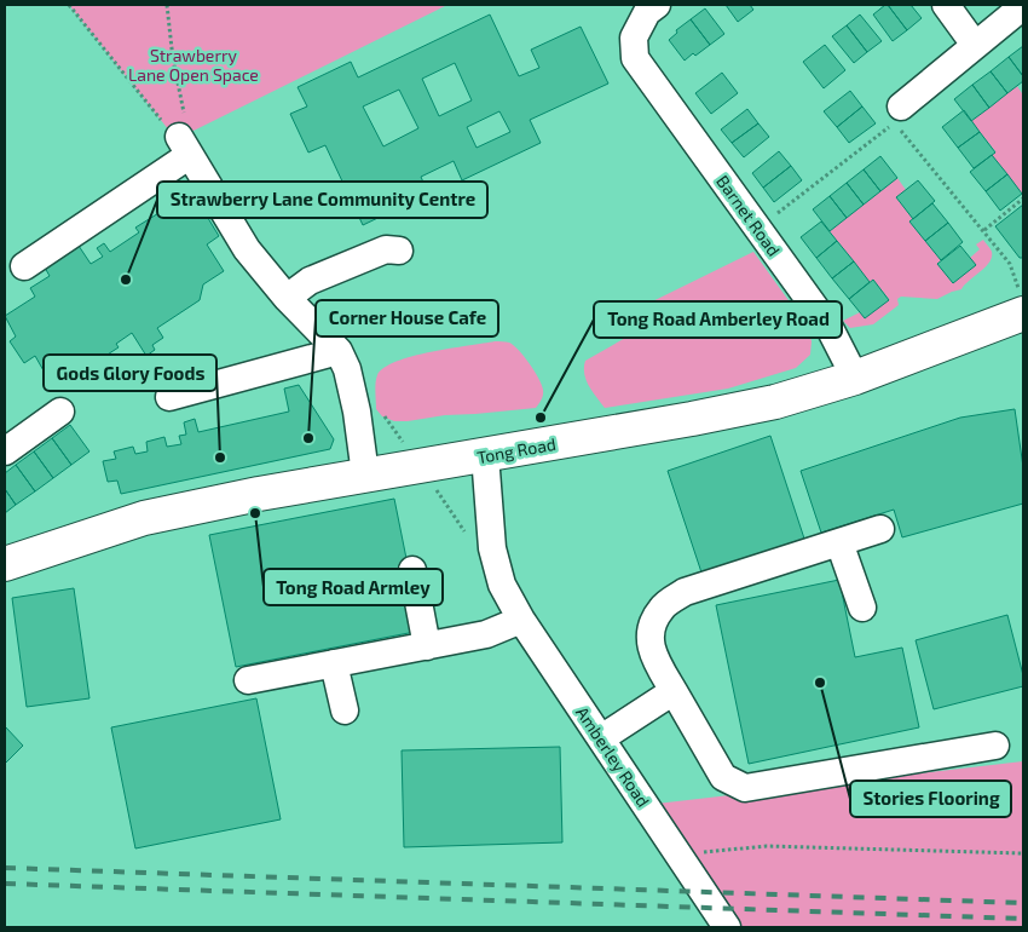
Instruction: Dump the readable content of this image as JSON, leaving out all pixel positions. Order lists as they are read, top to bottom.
{
  "streets": {
    "main road": ["Tong Road"],
    "street": ["Barnet Road", "Amberley Road"]
  },
  "crossings": [
    ["Barnet Road", "Tong Road"],
    ["Tong Road", "Amberley Road"]
  ],
  "parks": ["Strawberry Lane Open Space"],
  "places": [
    "Strawberry Lane Community Centre",
    "Tong Road Amberley Road",
    "Corner House Cafe",
    "Gods Glory Foods",
    "Tong Road Armley",
    "Stories Flooring"
  ]
}
